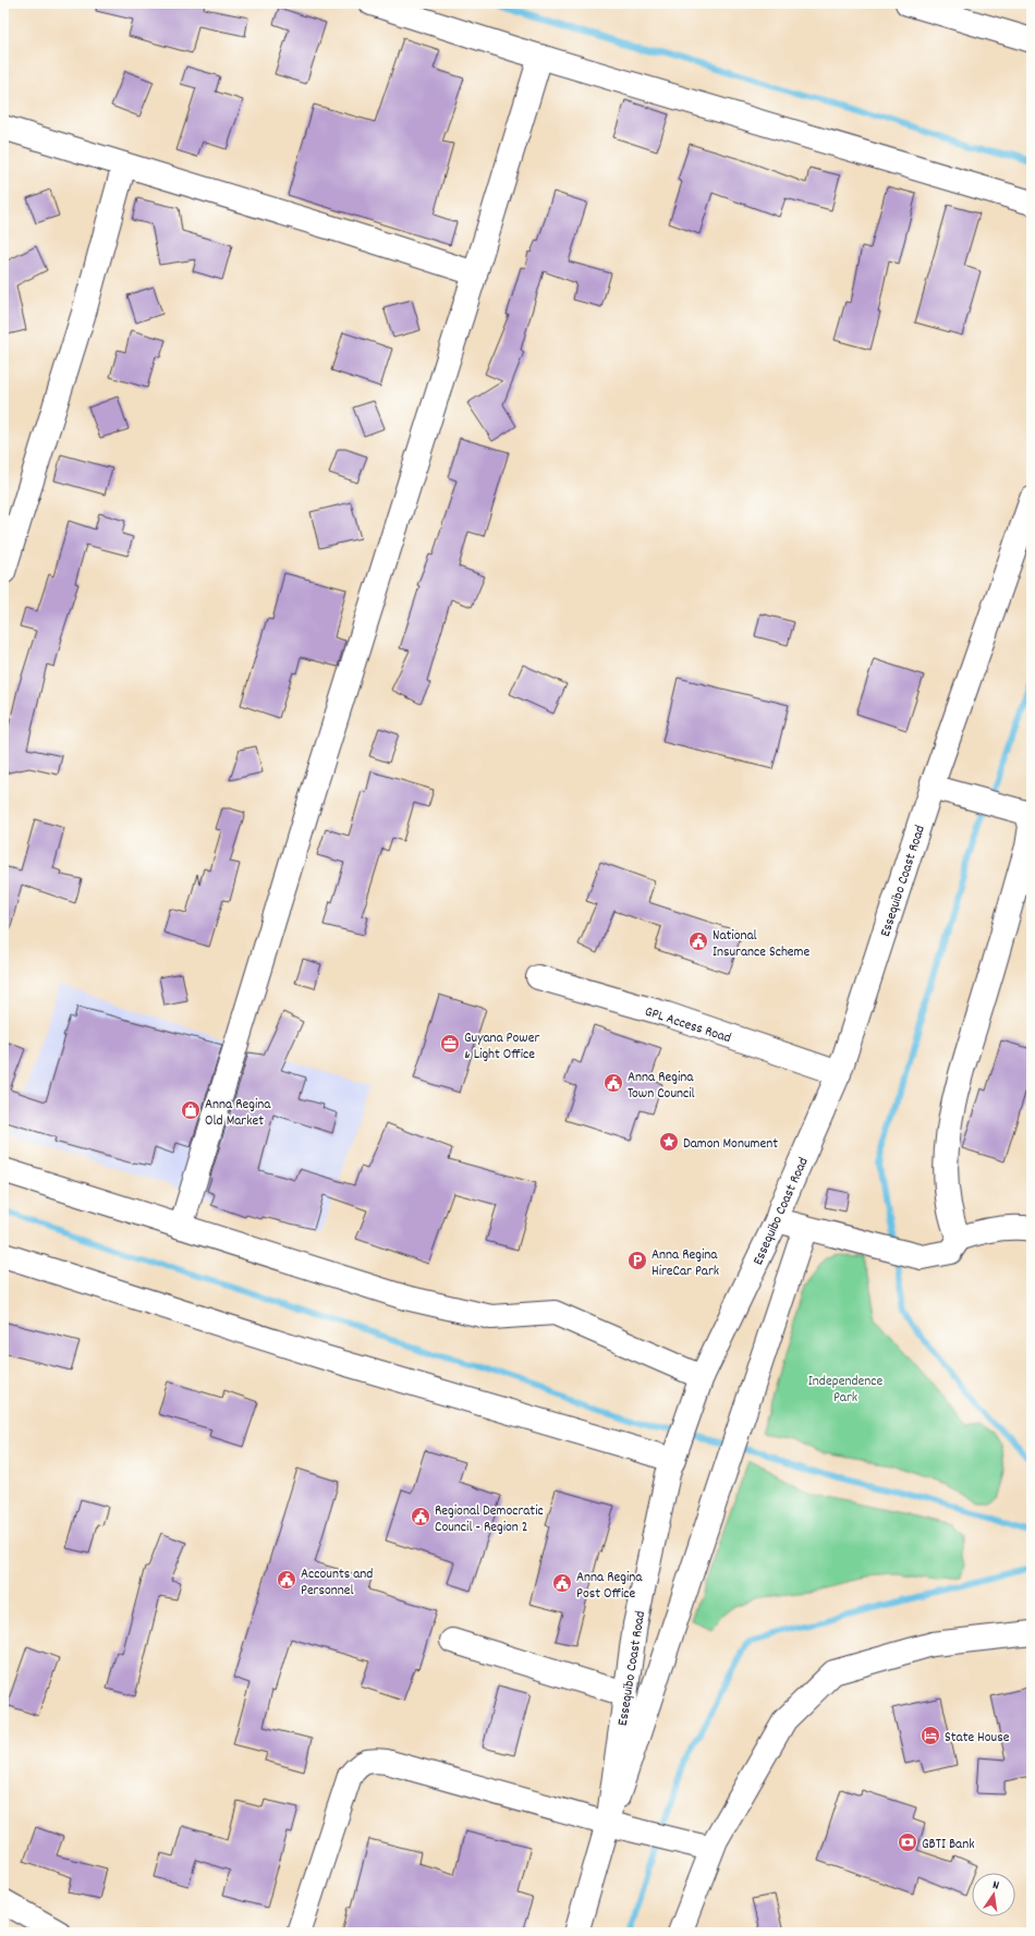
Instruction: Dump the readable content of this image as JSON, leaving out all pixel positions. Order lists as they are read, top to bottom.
{
  "streets": {
    "street": ["Essequibo Coast Road", "GPL Access Road"]
  },
  "crossings": [
    ["Essequibo Coast Road", "GPL Access Road"]
  ],
  "parks": ["Independence Park"],
  "places": {
    "public building": [
      "National Insurance Scheme",
      "Anna Regina Town Council",
      "Regional Democratic Council - Region 2",
      "Accounts and Personnel",
      "Anna Regina Post Office"
    ],
    "office": ["Guyana Power & Light Office"],
    "shop": ["Anna Regina Old Market"],
    "place": ["Damon Monument"],
    "parking": ["Anna Regina HireCar Park"],
    "hotel": ["State House"],
    "bank": ["GBTI Bank"]
  },
  "north": "top"
}
